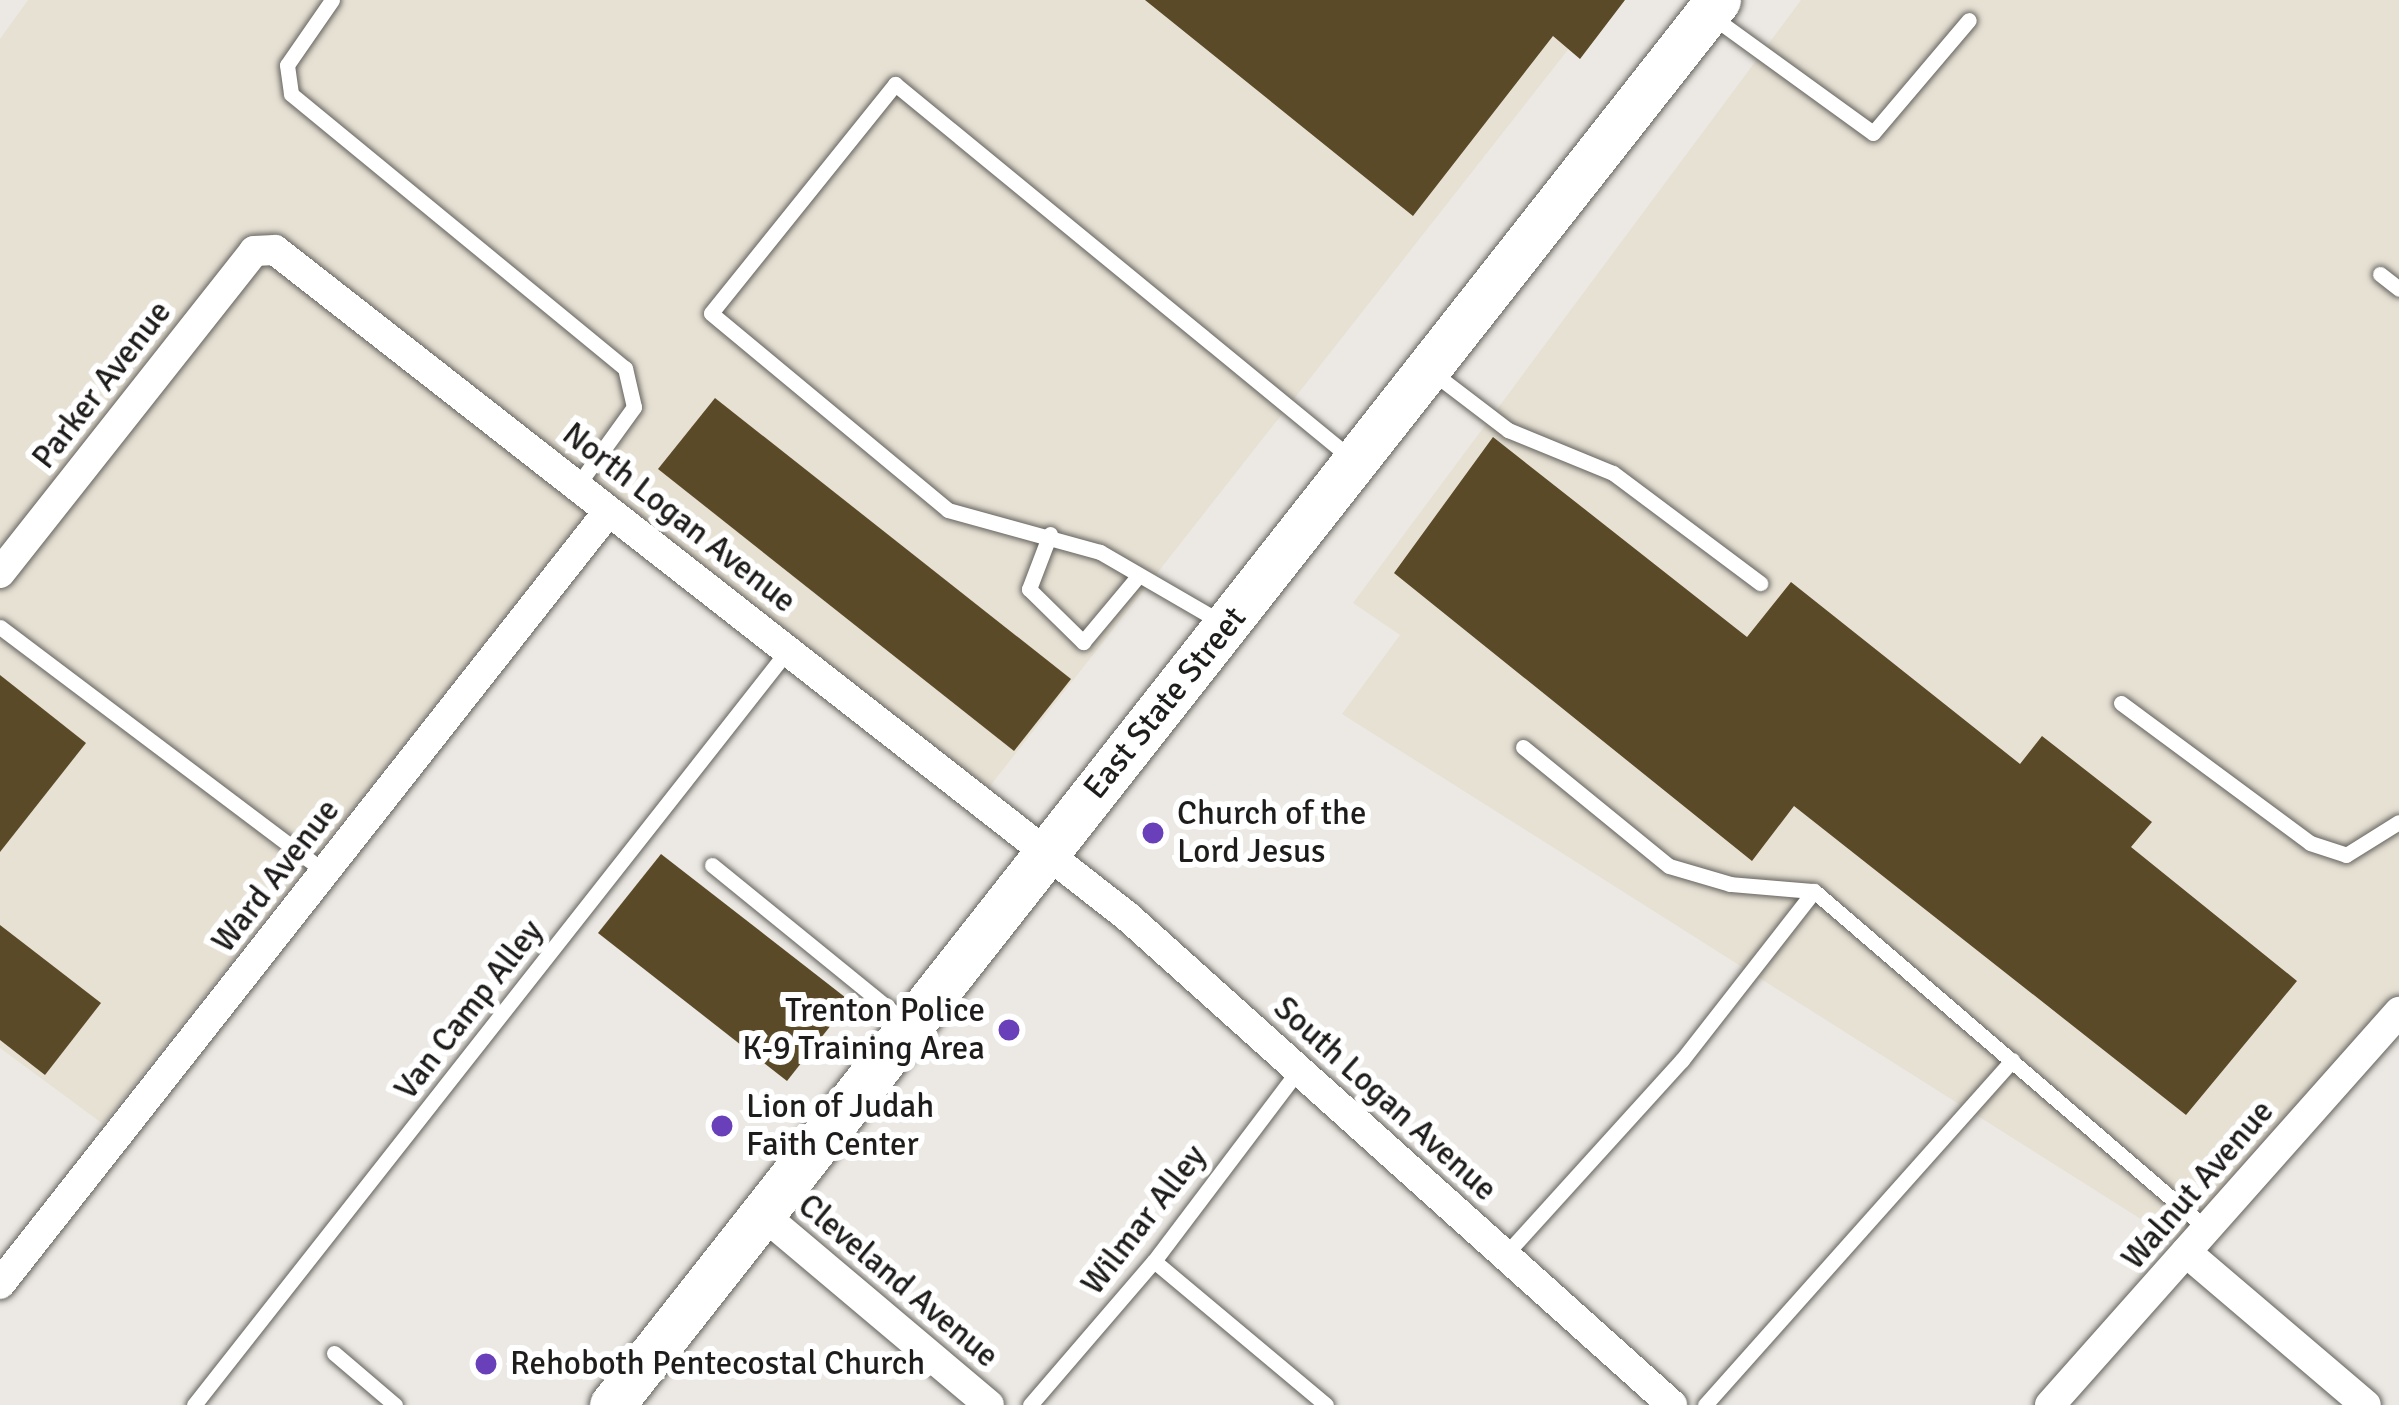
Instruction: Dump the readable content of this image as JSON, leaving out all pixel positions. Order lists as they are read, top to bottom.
{
  "streets": {
    "street": [
      "Parker Avenue",
      "North Logan Avenue",
      "East State Street",
      "Ward Avenue",
      "South Logan Avenue",
      "Walnut Avenue",
      "Cleveland Avenue"
    ],
    "lane": ["Van Camp Alley", "Wilmar Alley"]
  },
  "crossings": [
    ["Parker Avenue", "North Logan Avenue"],
    ["North Logan Avenue", "East State Street"],
    ["North Logan Avenue", "Ward Avenue"],
    ["North Logan Avenue", "Van Camp Alley"],
    ["North Logan Avenue", "South Logan Avenue"],
    ["East State Street", "South Logan Avenue"],
    ["East State Street", "Cleveland Avenue"],
    ["South Logan Avenue", "Wilmar Alley"]
  ],
  "places": [
    "Church of the Lord Jesus",
    "Trenton Police K-9 Training Area",
    "Lion of Judah Faith Center",
    "Rehoboth Pentecostal Church"
  ]
}
